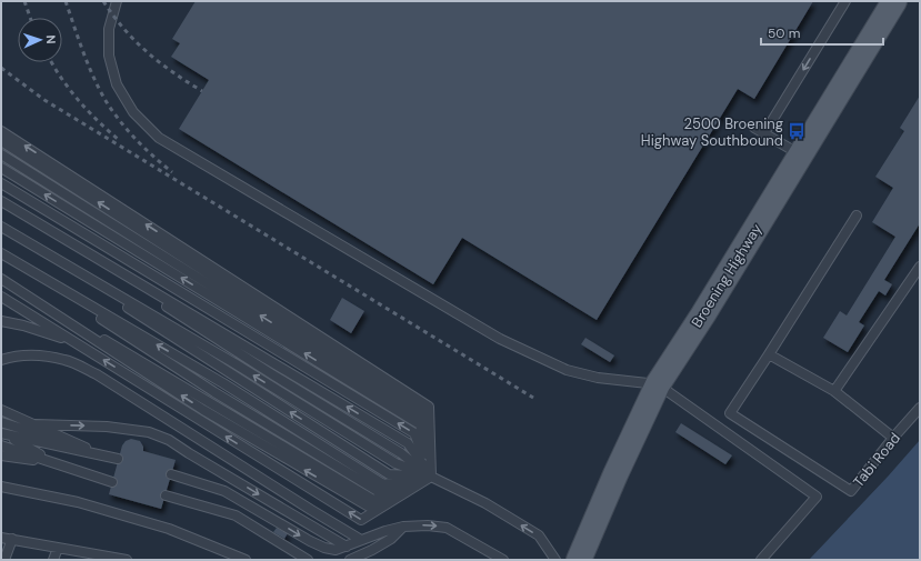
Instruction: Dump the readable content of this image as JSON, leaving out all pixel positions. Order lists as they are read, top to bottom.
{
  "streets": {
    "main road": ["Broening Highway"],
    "lane": ["Tabi Road"]
  },
  "places": {
    "bus stop": ["2500 Broening Highway Southbound"]
  },
  "scale_bar": "50 m",
  "north": "right"
}
